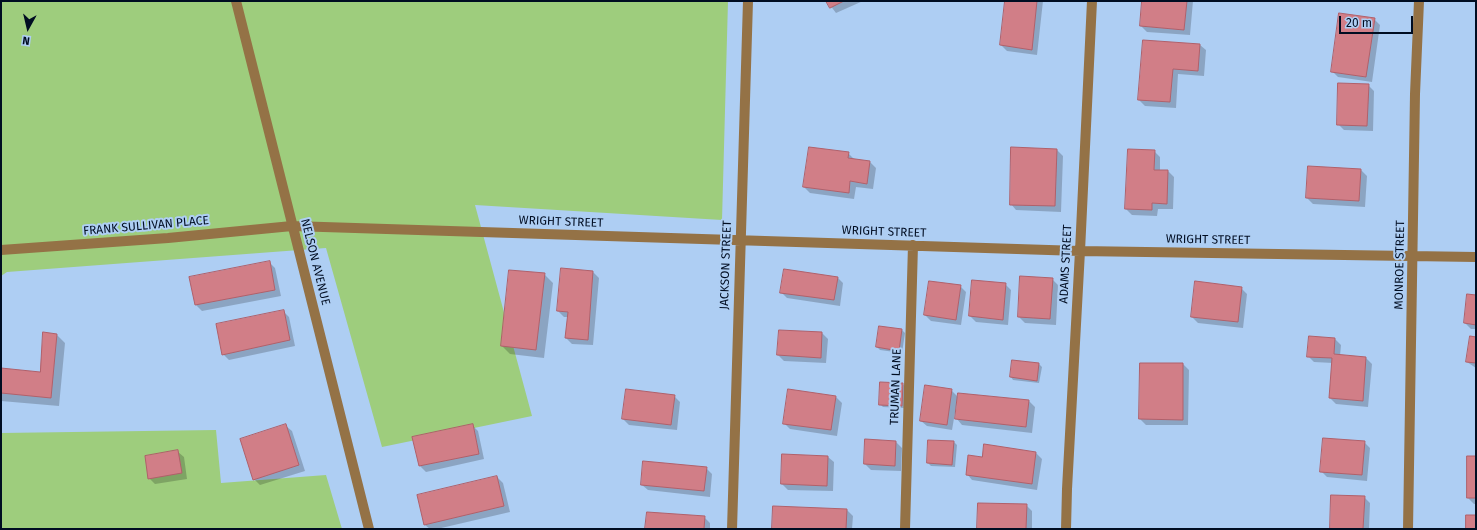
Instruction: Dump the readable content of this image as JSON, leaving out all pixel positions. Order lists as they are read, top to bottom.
{
  "streets": {
    "street": [
      "WRIGHT STREET",
      "FRANK SULLIVAN PLACE",
      "NELSON AVENUE",
      "ADAMS STREET",
      "JACKSON STREET",
      "MONROE STREET",
      "TRUMAN LANE"
    ]
  },
  "crossings": [
    ["WRIGHT STREET", "FRANK SULLIVAN PLACE"],
    ["WRIGHT STREET", "NELSON AVENUE"],
    ["WRIGHT STREET", "ADAMS STREET"],
    ["WRIGHT STREET", "JACKSON STREET"],
    ["WRIGHT STREET", "MONROE STREET"],
    ["WRIGHT STREET", "TRUMAN LANE"],
    ["FRANK SULLIVAN PLACE", "NELSON AVENUE"]
  ],
  "scale_bar": "20 m",
  "north": "bottom"
}
